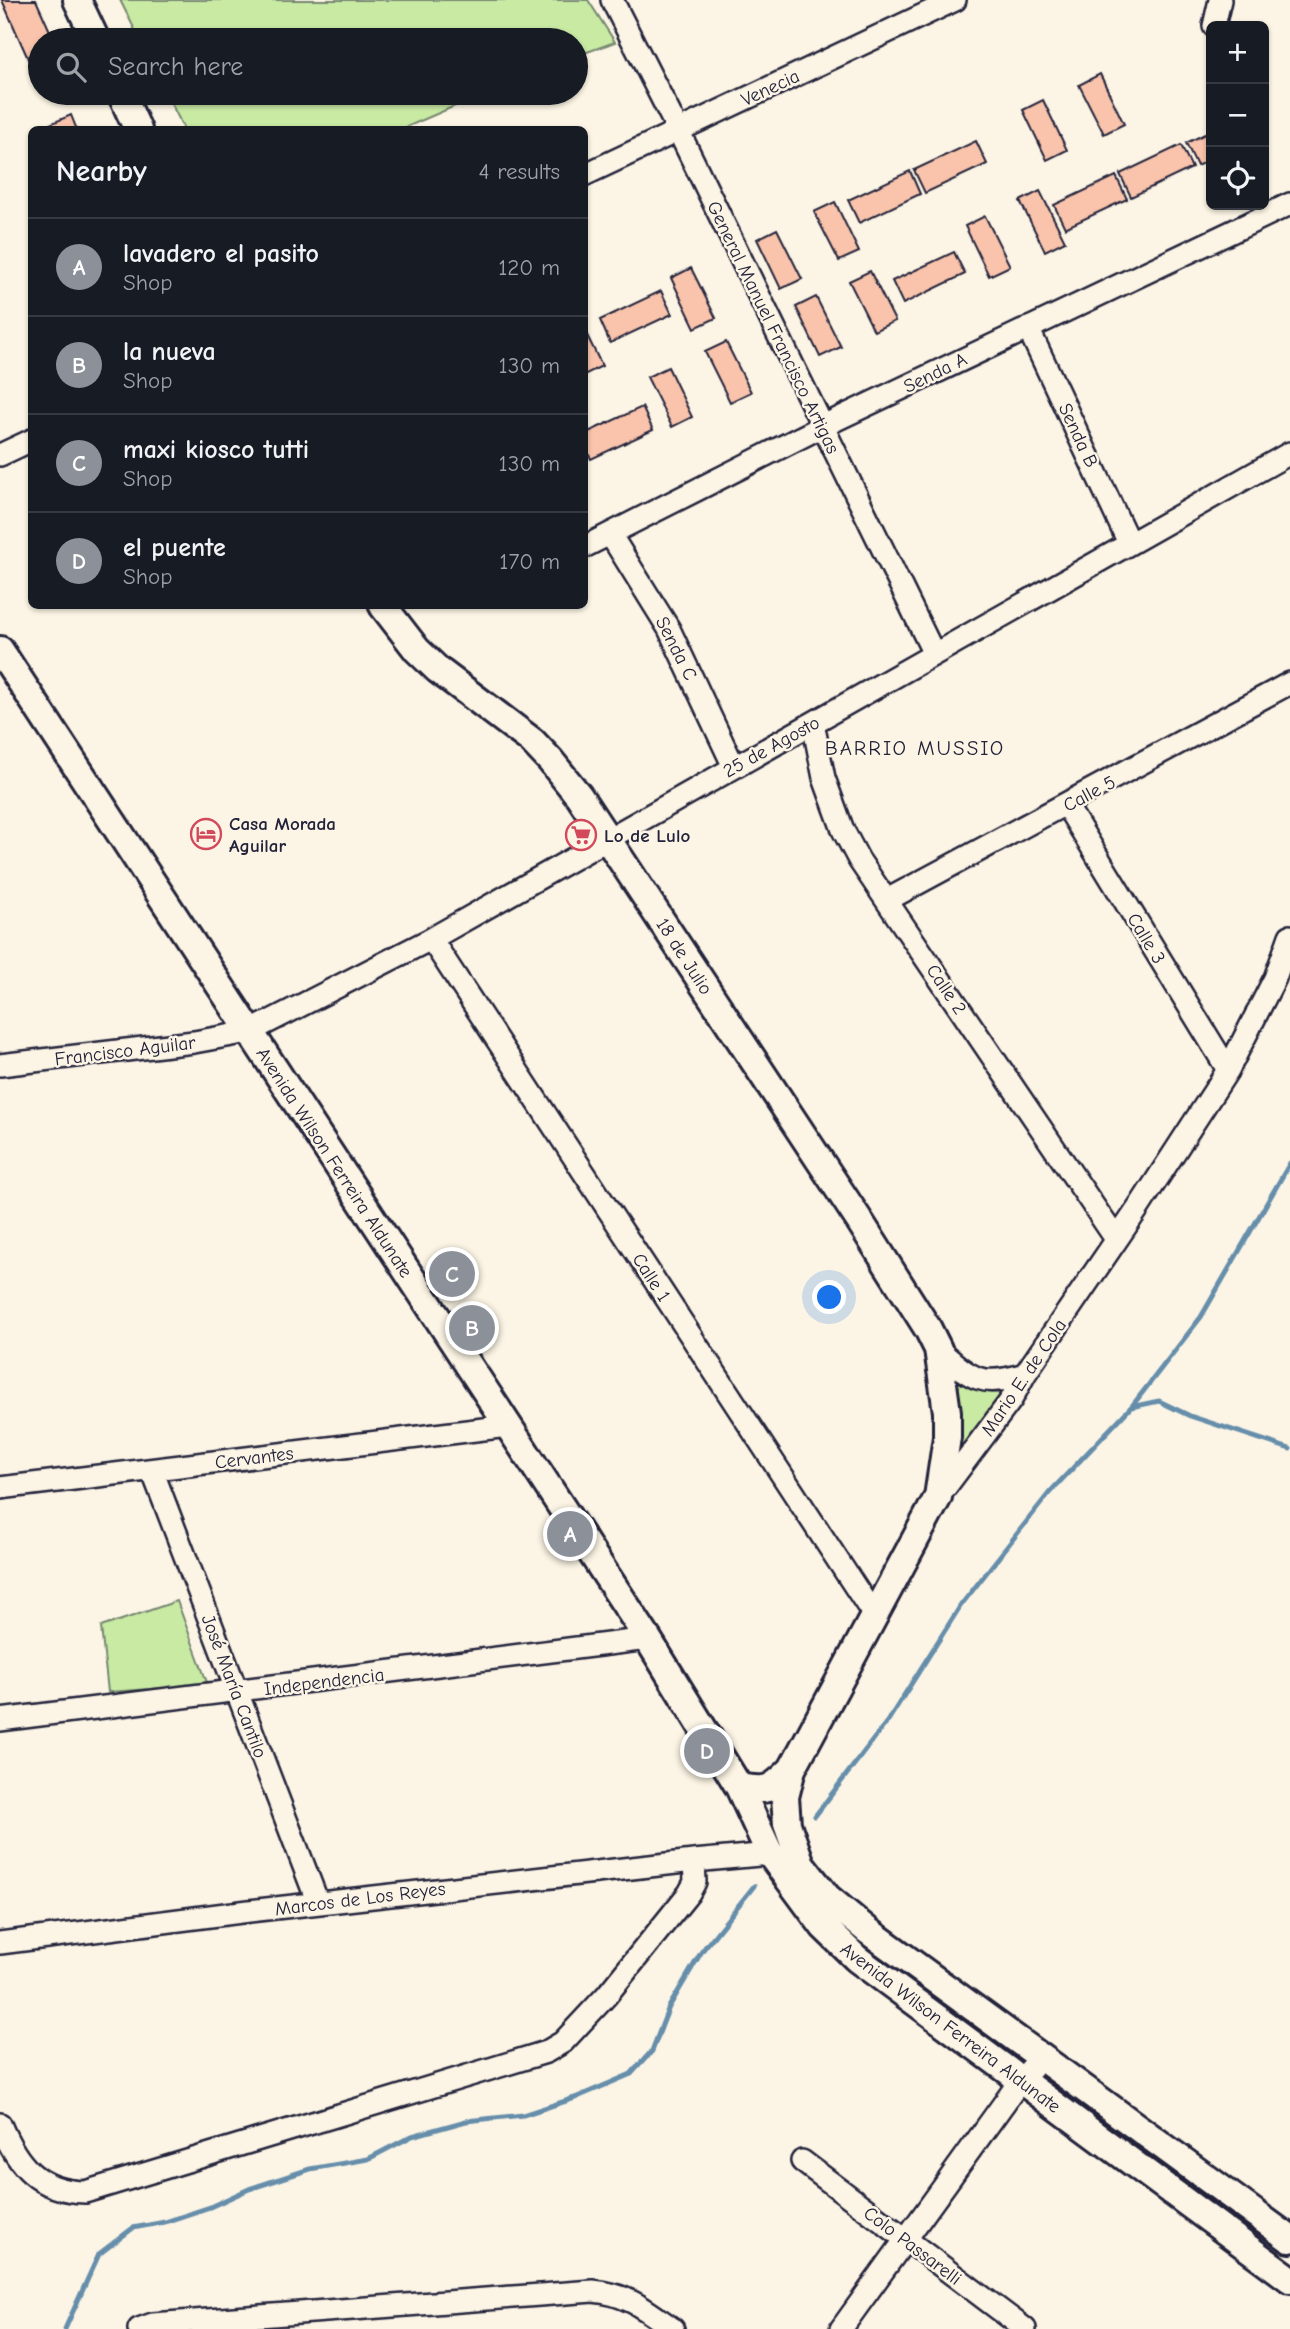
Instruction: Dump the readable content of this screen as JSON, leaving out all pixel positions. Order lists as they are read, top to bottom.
{
  "streets": {
    "street": [
      "Venecia",
      "General Manuel Francisco Artigas",
      "Senda A",
      "Senda B",
      "Senda C",
      "25 de Agosto",
      "Calle 5",
      "Calle 3",
      "18 de Julio",
      "Calle 2",
      "Francisco Aguilar",
      "Avenida Wilson Ferreira Aldunate",
      "Calle 1",
      "Mario E. de Cola",
      "Cervantes",
      "Independencia",
      "José María Cantilo",
      "Marcos de Los Reyes",
      "Colo Passarelli"
    ]
  },
  "crossings": [
    ["Venecia", "General Manuel Francisco Artigas"],
    ["General Manuel Francisco Artigas", "Senda A"],
    ["General Manuel Francisco Artigas", "25 de Agosto"],
    ["Senda A", "Senda B"],
    ["Senda A", "Senda C"],
    ["Senda B", "25 de Agosto"],
    ["Senda C", "25 de Agosto"],
    ["25 de Agosto", "18 de Julio"],
    ["25 de Agosto", "Calle 2"],
    ["25 de Agosto", "Francisco Aguilar"],
    ["25 de Agosto", "Avenida Wilson Ferreira Aldunate"],
    ["25 de Agosto", "Calle 1"],
    ["Calle 5", "Calle 3"],
    ["Calle 5", "Calle 2"],
    ["Calle 3", "Mario E. de Cola"],
    ["18 de Julio", "Mario E. de Cola"],
    ["Calle 2", "Mario E. de Cola"],
    ["Francisco Aguilar", "Avenida Wilson Ferreira Aldunate"],
    ["Avenida Wilson Ferreira Aldunate", "Mario E. de Cola"],
    ["Avenida Wilson Ferreira Aldunate", "Cervantes"],
    ["Avenida Wilson Ferreira Aldunate", "Independencia"],
    ["Avenida Wilson Ferreira Aldunate", "Marcos de Los Reyes"],
    ["Calle 1", "Mario E. de Cola"],
    ["Cervantes", "José María Cantilo"],
    ["Independencia", "José María Cantilo"],
    ["José María Cantilo", "Marcos de Los Reyes"]
  ],
  "districts": ["BARRIO MUSSIO"],
  "places": {
    "hotel": ["Casa Morada Aguilar"],
    "supermarket": ["Lo de Lulo"]
  },
  "page": {
    "map_buttons": ["+", "−"],
    "search": "Search here",
    "heading": ["Nearby", "4 results"],
    "list": [
      {
        "mark": "A",
        "name": "lavadero el pasito",
        "note": "Shop",
        "value": "120 m"
      },
      {
        "mark": "B",
        "name": "la nueva",
        "note": "Shop",
        "value": "130 m"
      },
      {
        "mark": "C",
        "name": "maxi kiosco tutti",
        "note": "Shop",
        "value": "130 m"
      },
      {
        "mark": "D",
        "name": "el puente",
        "note": "Shop",
        "value": "170 m"
      }
    ],
    "pins": [
      "C",
      "B",
      "A",
      "D"
    ]
  }
}
